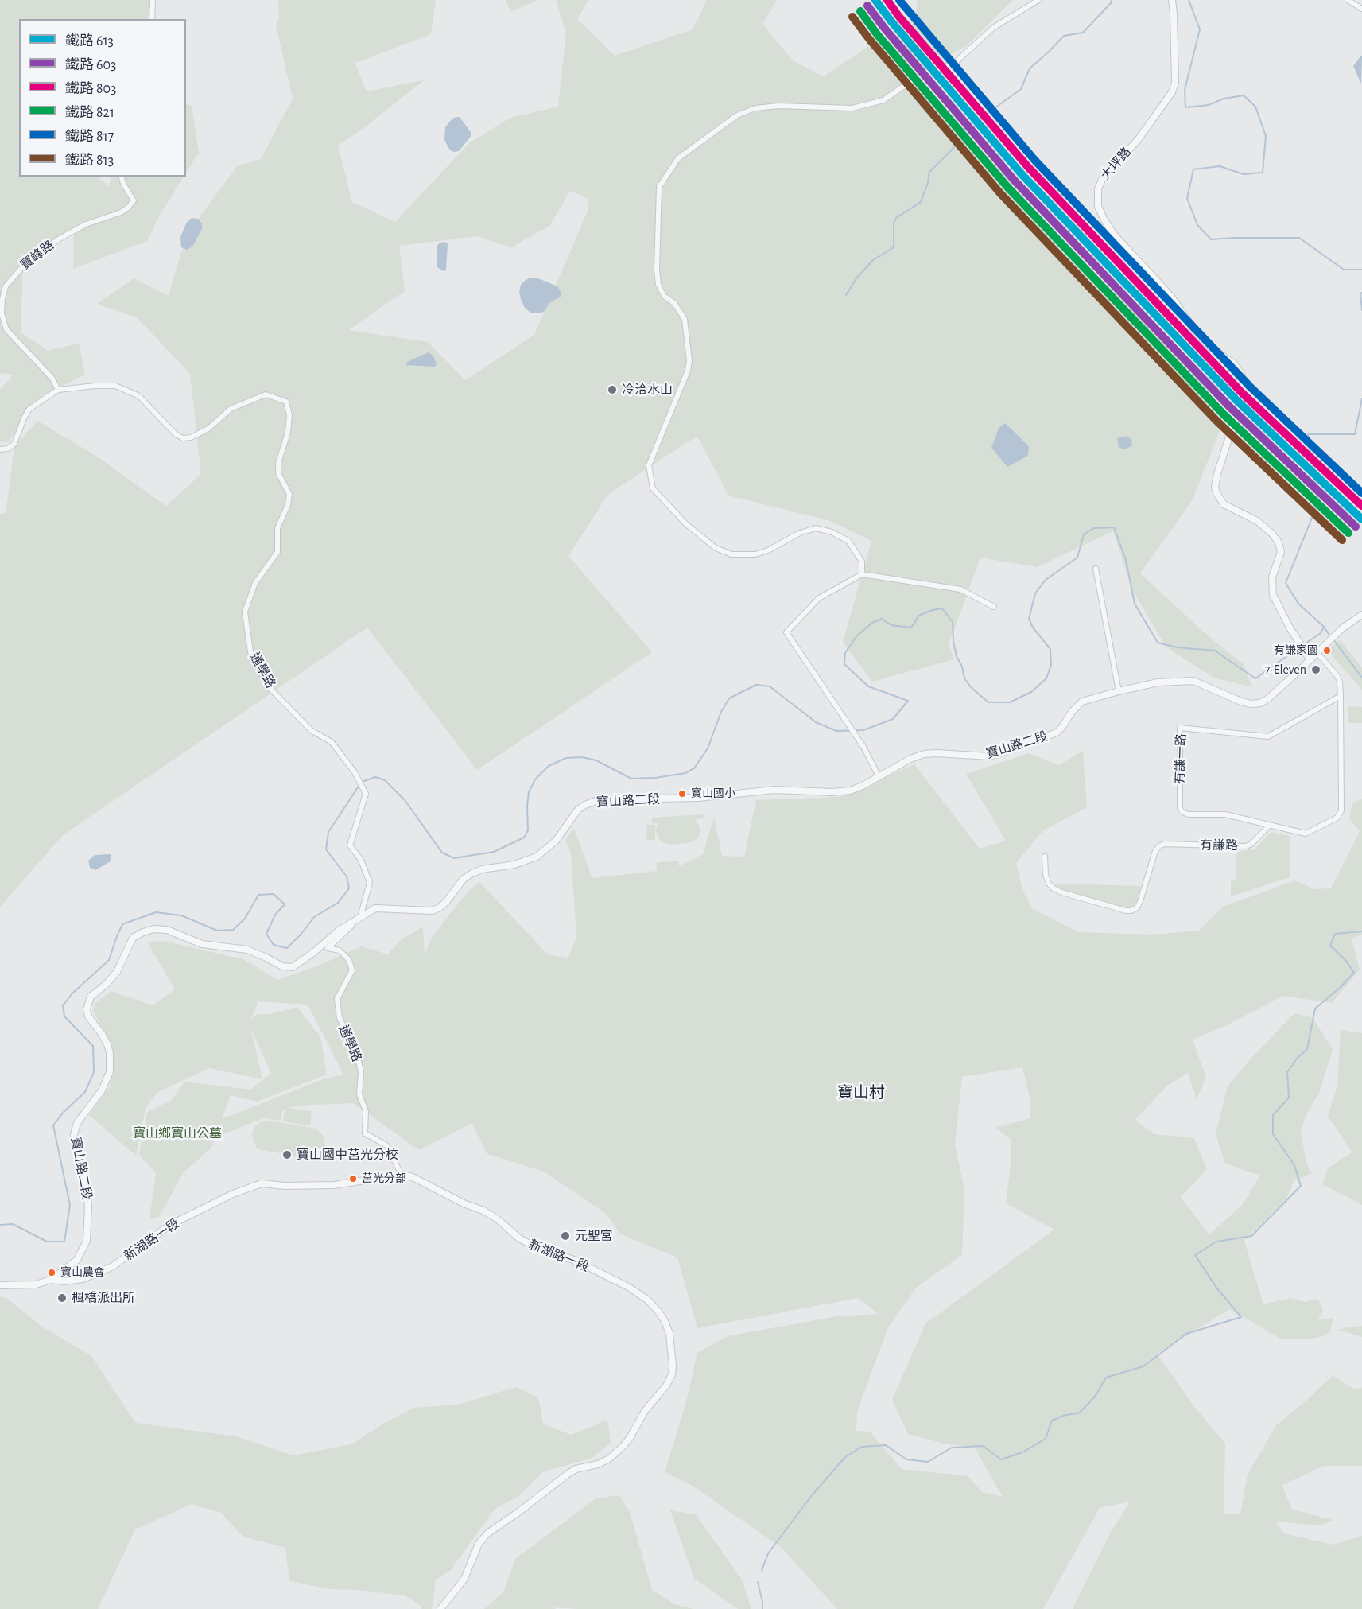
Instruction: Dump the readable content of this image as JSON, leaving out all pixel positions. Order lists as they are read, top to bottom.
{
  "streets": {
    "street": [
      "大坪路",
      "寶峰路",
      "通學路",
      "寶山路二段",
      "有謙一路",
      "有謙路",
      "新湖路一段"
    ]
  },
  "crossings": [
    ["大坪路", "寶山路二段"],
    ["寶峰路", "通學路"],
    ["通學路", "寶山路二段"],
    ["通學路", "新湖路一段"],
    ["寶山路二段", "新湖路一段"],
    ["有謙一路", "有謙路"]
  ],
  "districts": ["寶山村"],
  "parks": ["寶山鄉寶山公墓"],
  "places": [
    "冷洽水山",
    "有謙家園",
    "7-Eleven",
    "寶山國小",
    "寶山國中莒光分校",
    "莒光分部",
    "元聖宮",
    "寶山農會",
    "楓橋派出所"
  ],
  "lines": [
    "rail line 613",
    "rail line 803",
    "rail line 817",
    "rail line 603",
    "rail line 821",
    "rail line 813"
  ],
  "legend": [
    "鐵路 613",
    "鐵路 603",
    "鐵路 803",
    "鐵路 821",
    "鐵路 817",
    "鐵路 813"
  ]
}
